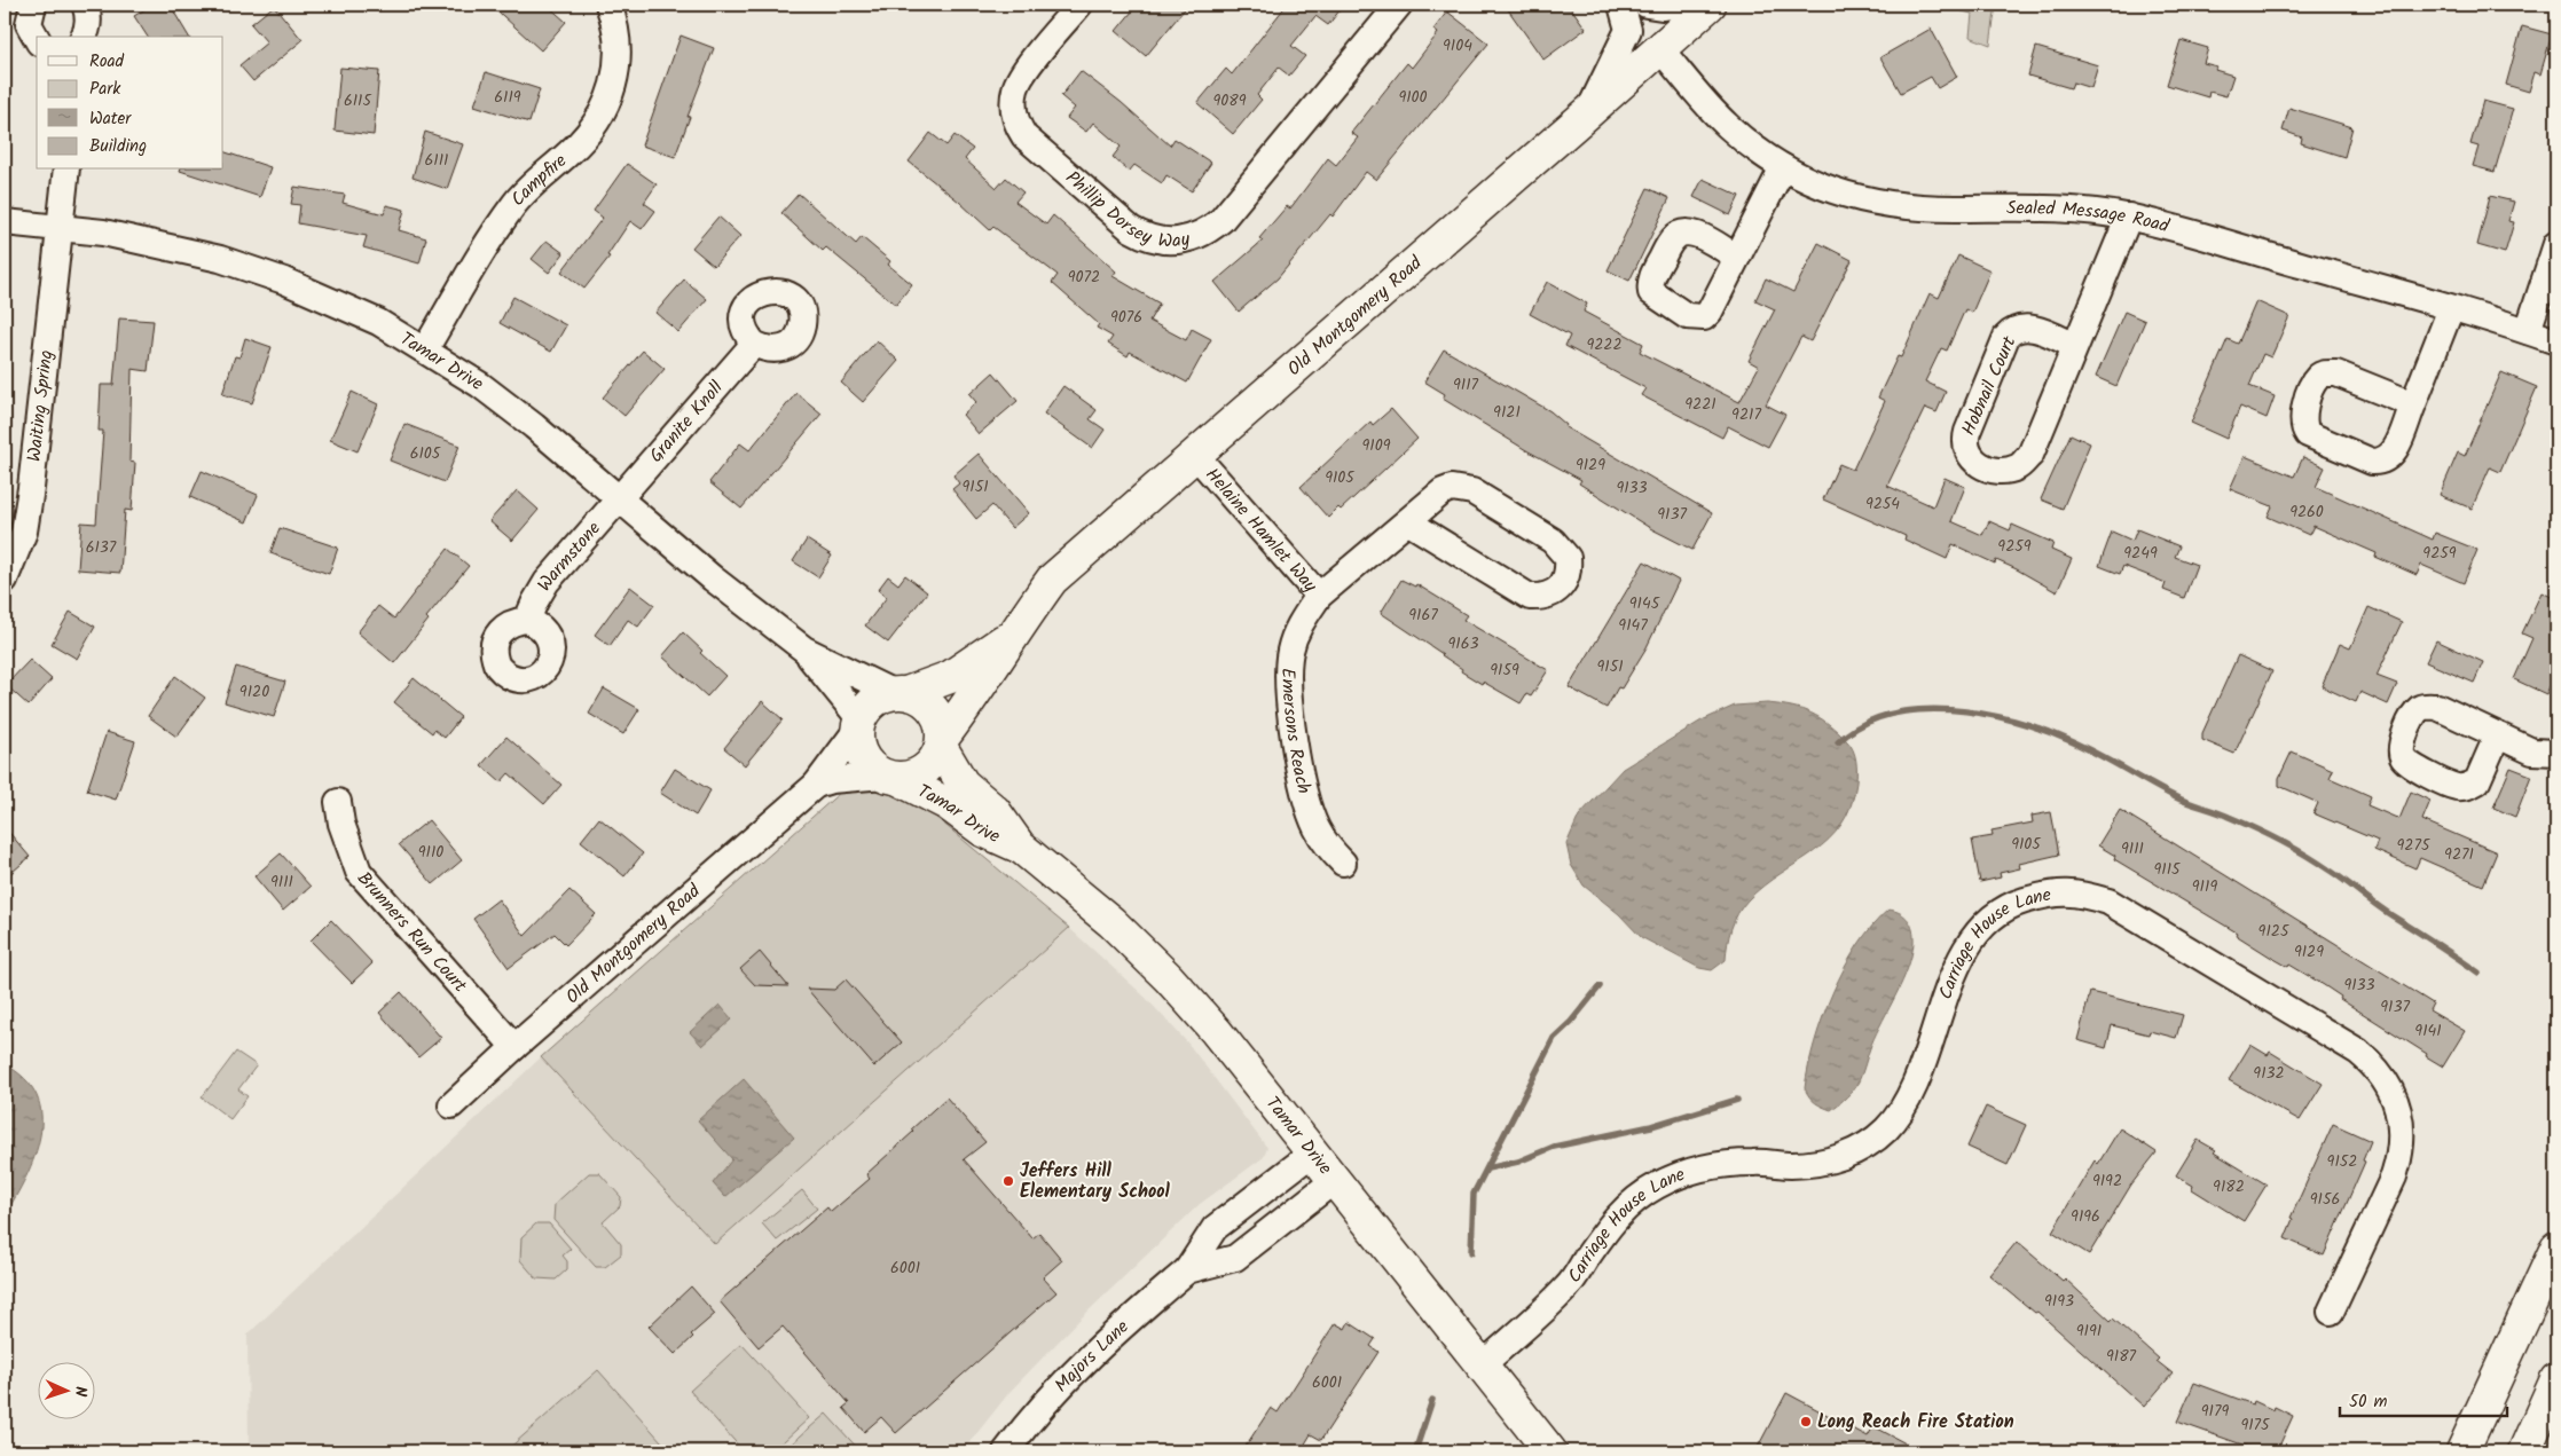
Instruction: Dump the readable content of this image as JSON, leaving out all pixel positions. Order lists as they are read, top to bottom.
{
  "streets": {
    "street": [
      "Campfire",
      "Phillip Dorsey Way",
      "Sealed Message Road",
      "Old Montgomery Road",
      "Tamar Drive",
      "Hobnail Court",
      "Waiting Spring",
      "Granite Knoll",
      "Helaine Hamlet Way",
      "Warmstone",
      "Emersons Reach",
      "Brunners Run Court",
      "Carriage House Lane",
      "Majors Lane"
    ]
  },
  "crossings": [
    ["Campfire", "Tamar Drive"],
    ["Sealed Message Road", "Old Montgomery Road"],
    ["Sealed Message Road", "Hobnail Court"],
    ["Old Montgomery Road", "Tamar Drive"],
    ["Old Montgomery Road", "Helaine Hamlet Way"],
    ["Old Montgomery Road", "Brunners Run Court"],
    ["Tamar Drive", "Waiting Spring"],
    ["Tamar Drive", "Granite Knoll"],
    ["Tamar Drive", "Warmstone"],
    ["Tamar Drive", "Carriage House Lane"],
    ["Tamar Drive", "Majors Lane"],
    ["Granite Knoll", "Warmstone"],
    ["Helaine Hamlet Way", "Emersons Reach"]
  ],
  "places": ["Jeffers Hill Elementary School", "Long Reach Fire Station"],
  "house_numbers": [
    "9104",
    "6119",
    "9100",
    "6115",
    "9089",
    "6111",
    "9072",
    "9076",
    "9222",
    "9117",
    "9221",
    "9121",
    "9217",
    "9109",
    "6105",
    "9129",
    "9105",
    "9151",
    "9133",
    "9254",
    "9260",
    "9137",
    "9259",
    "6137",
    "9249",
    "9259",
    "9145",
    "9167",
    "9147",
    "9163",
    "9151",
    "9159",
    "9120",
    "9105",
    "9275",
    "9111",
    "9110",
    "9271",
    "9115",
    "9111",
    "9119",
    "9125",
    "9129",
    "9133",
    "9137",
    "9141",
    "9132",
    "9152",
    "9192",
    "9182",
    "9156",
    "9196",
    "6001",
    "9193",
    "9191",
    "9187",
    "6001",
    "9179",
    "9175"
  ],
  "legend": [
    "Road",
    "Park",
    "Water",
    "Building"
  ],
  "scale_bar": "50 m",
  "north": "right"
}
